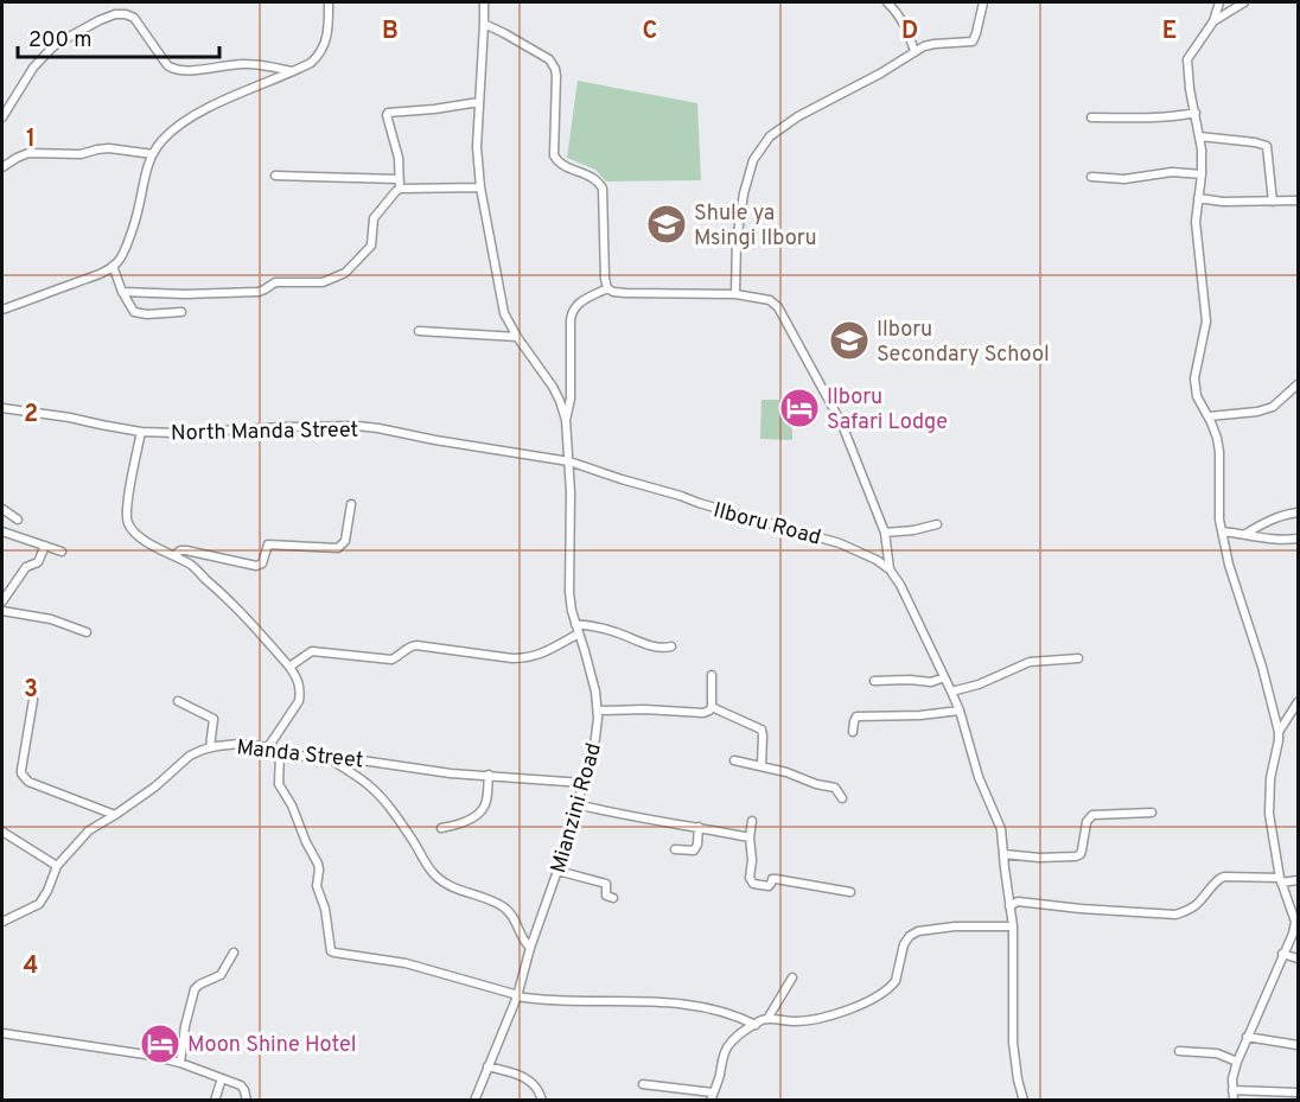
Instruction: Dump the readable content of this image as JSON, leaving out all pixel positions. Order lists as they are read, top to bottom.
{
  "streets": {
    "street": [
      "North Manda Street",
      "Ilboru Road",
      "Manda Street",
      "Mianzini Road"
    ]
  },
  "crossings": [
    ["North Manda Street", "Ilboru Road"],
    ["North Manda Street", "Mianzini Road"],
    ["Ilboru Road", "Mianzini Road"],
    ["Manda Street", "Mianzini Road"]
  ],
  "places": {
    "school or university": ["Shule ya Msingi Ilboru", "Ilboru Secondary School"],
    "hotel": ["Ilboru Safari Lodge", "Moon Shine Hotel"]
  },
  "scale_bar": "200 m",
  "grid": {
    "columns": [
      "B",
      "C",
      "D",
      "E"
    ],
    "rows": [
      "1",
      "2",
      "3",
      "4"
    ]
  }
}
